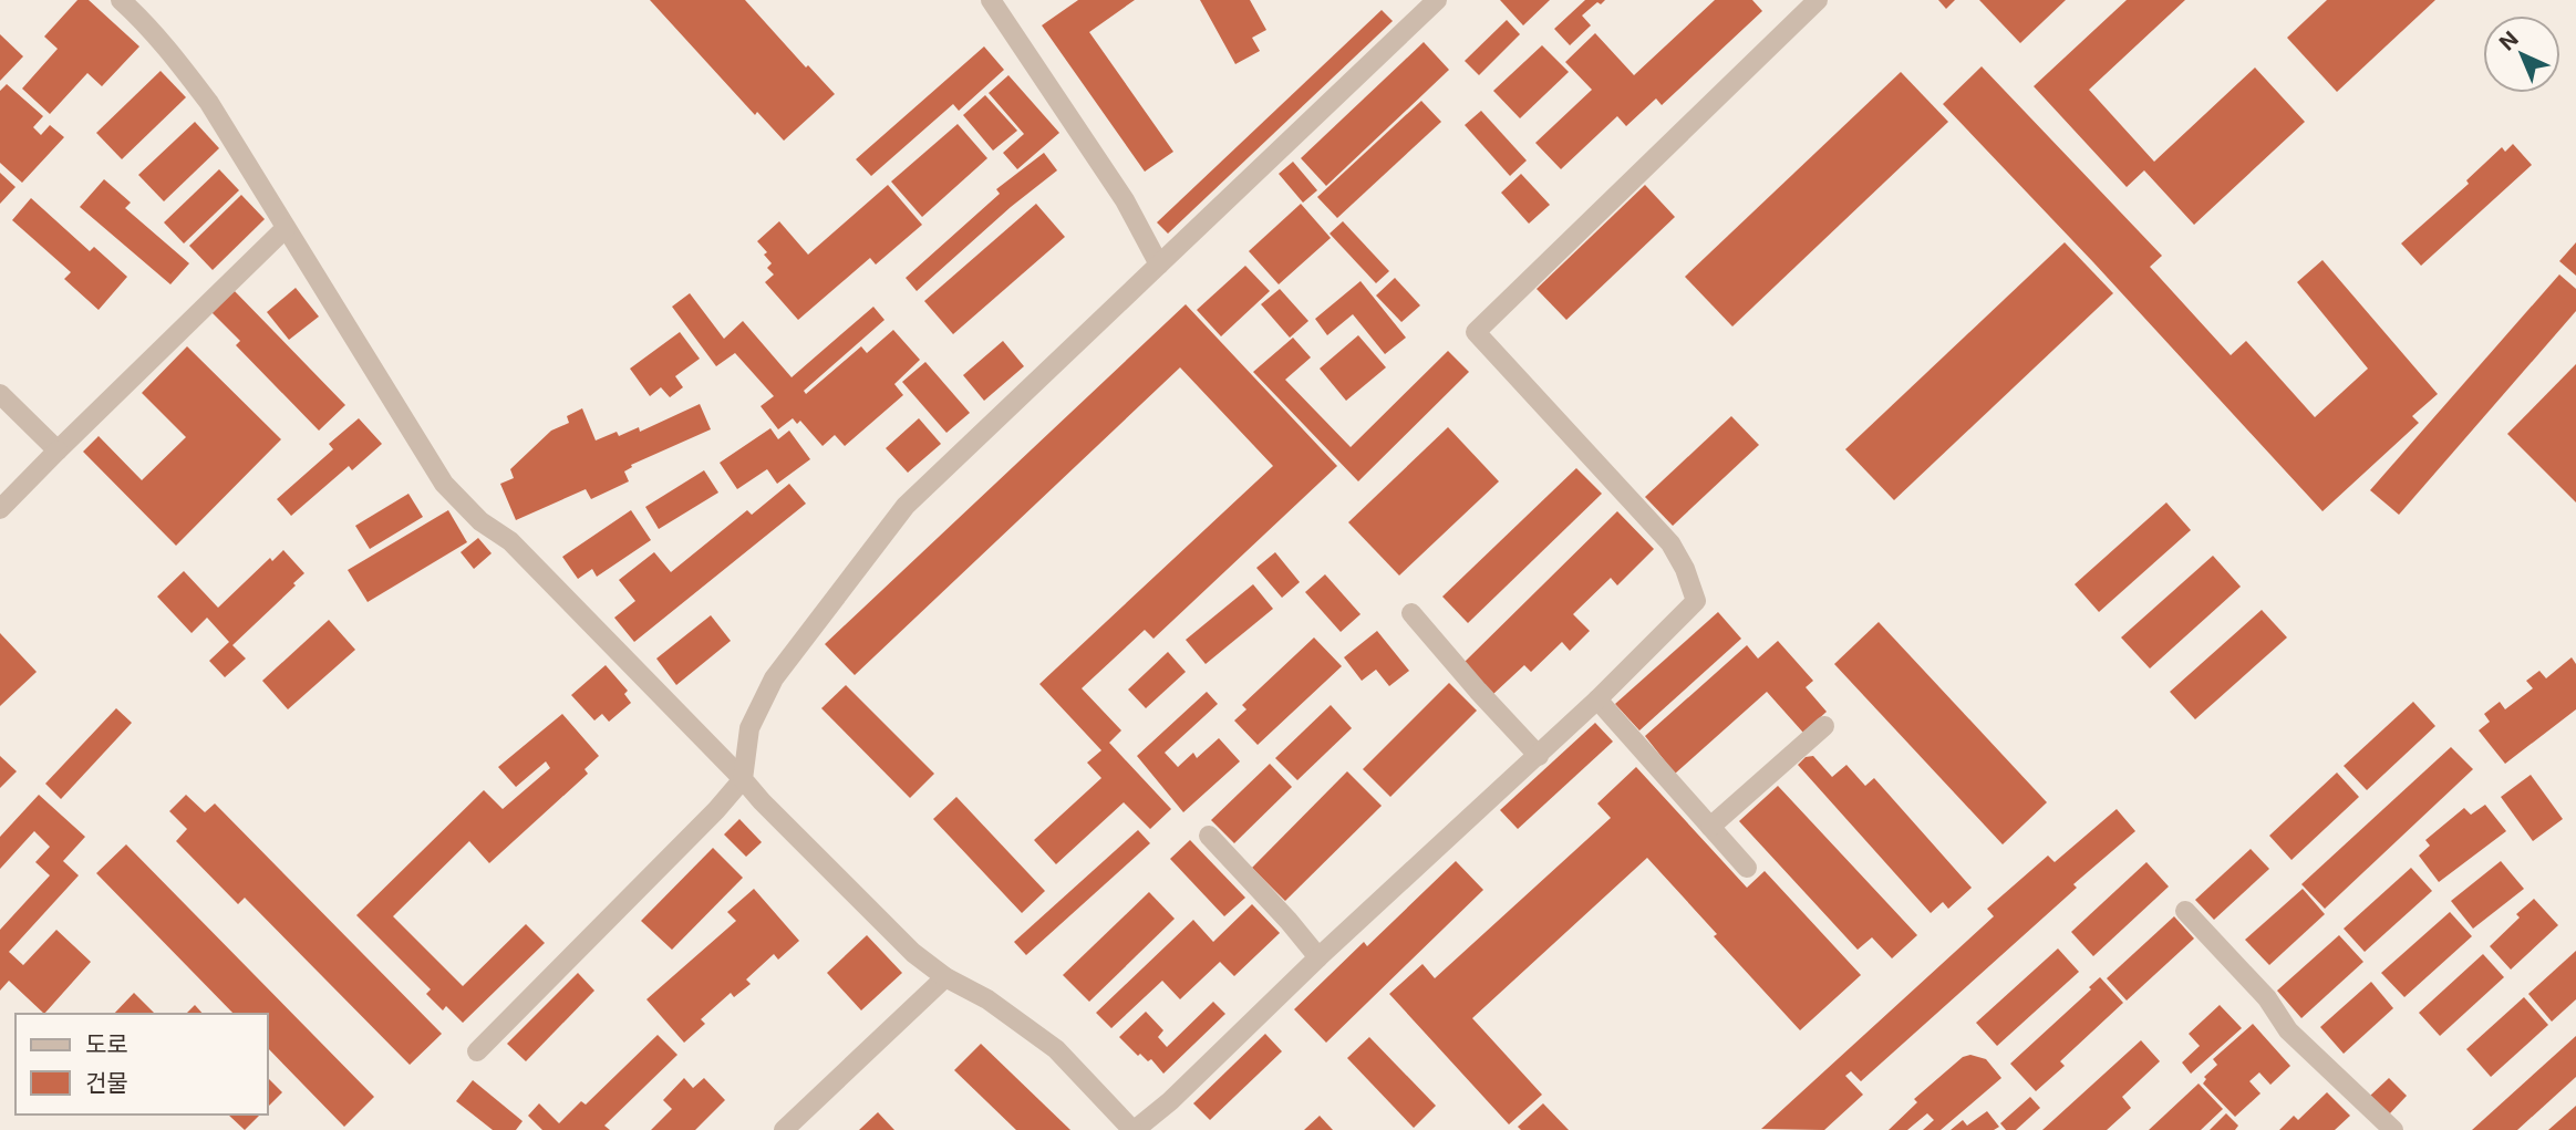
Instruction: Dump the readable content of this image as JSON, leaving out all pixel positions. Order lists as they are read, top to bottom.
{
  "legend": ["도로", "건물"],
  "north": "top left"
}
